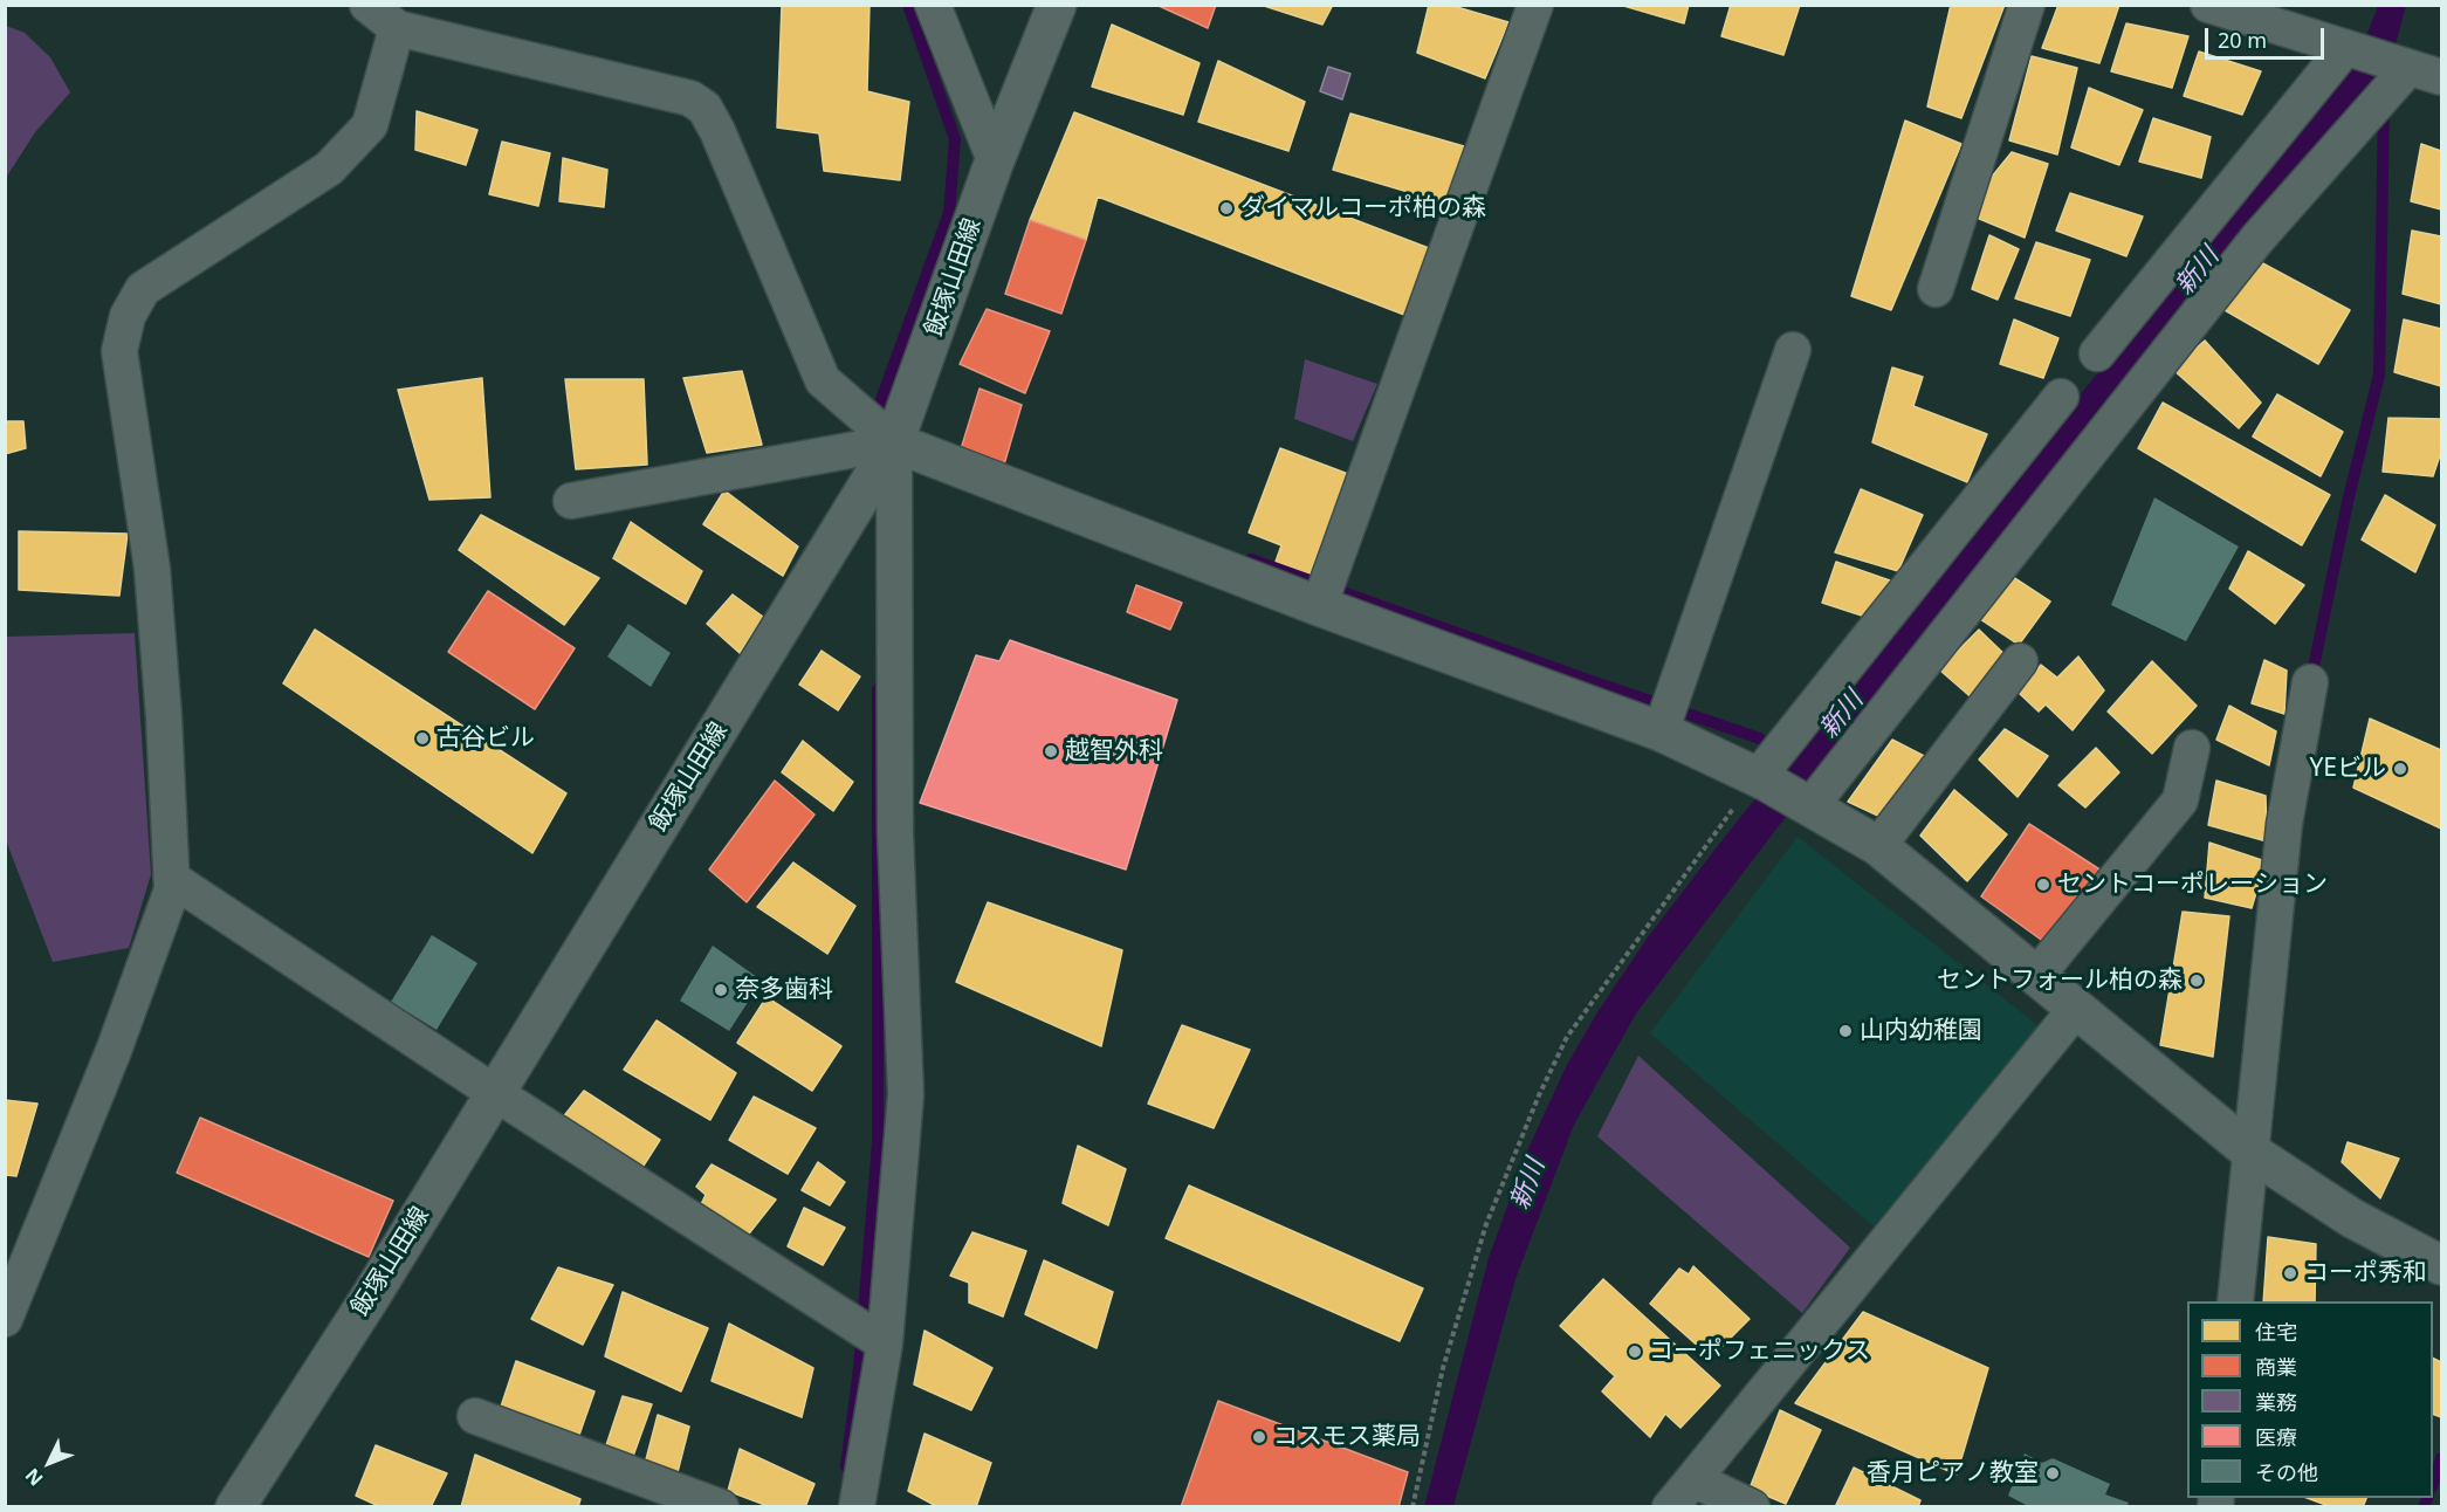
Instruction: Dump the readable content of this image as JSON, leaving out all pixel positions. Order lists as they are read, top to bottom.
{
  "streets": {
    "street": ["飯塚山田線"]
  },
  "water": ["新川"],
  "places": [
    "ダイマルコーポ柏の森",
    "古谷ビル",
    "越智外科",
    "YEビル",
    "セントコーポレーション",
    "セントフォール柏の森",
    "奈多歯科",
    "山内幼稚園",
    "コーポ秀和",
    "コーポフェニックス",
    "コスモス薬局",
    "香月ピアノ教室"
  ],
  "legend": [
    "住宅",
    "商業",
    "業務",
    "医療",
    "その他"
  ],
  "scale_bar": "20 m",
  "north": "bottom left"
}
